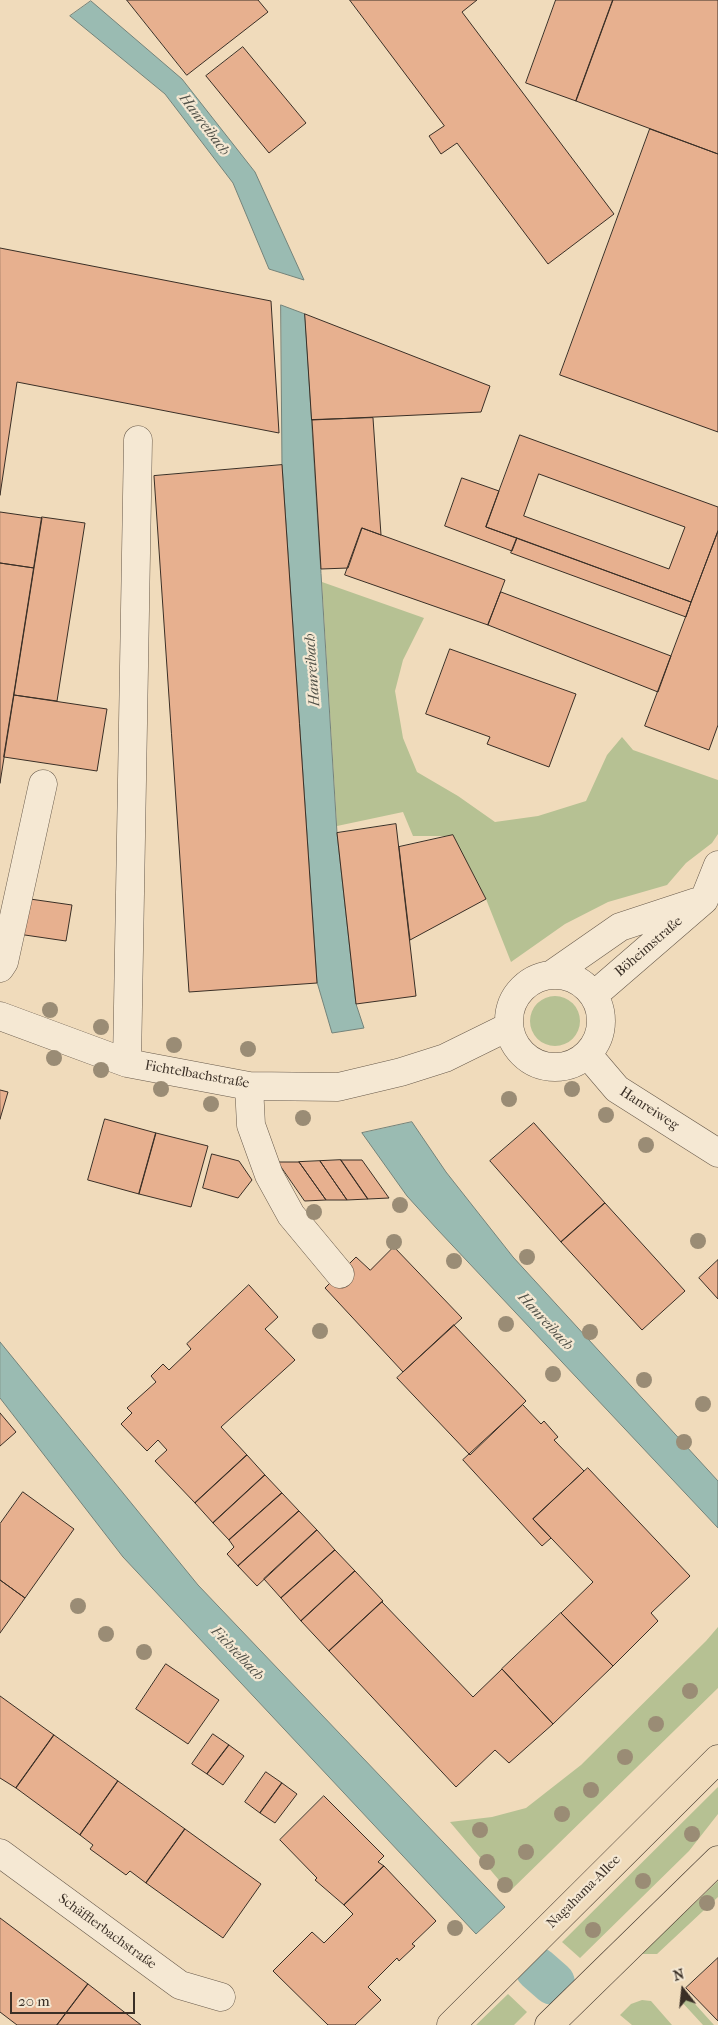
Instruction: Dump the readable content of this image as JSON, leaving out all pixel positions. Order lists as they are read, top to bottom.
{
  "streets": {
    "main road": ["Nagahama-Allee"],
    "street": [
      "Böheimstraße",
      "Fichtelbachstraße",
      "Hanreiweg",
      "Schäfflerbachstraße"
    ]
  },
  "crossings": [
    ["Böheimstraße", "Fichtelbachstraße"],
    ["Böheimstraße", "Hanreiweg"],
    ["Fichtelbachstraße", "Hanreiweg"]
  ],
  "water": ["Hanreibach", "Fichtelbach"],
  "scale_bar": "20 m",
  "north": "top"
}
